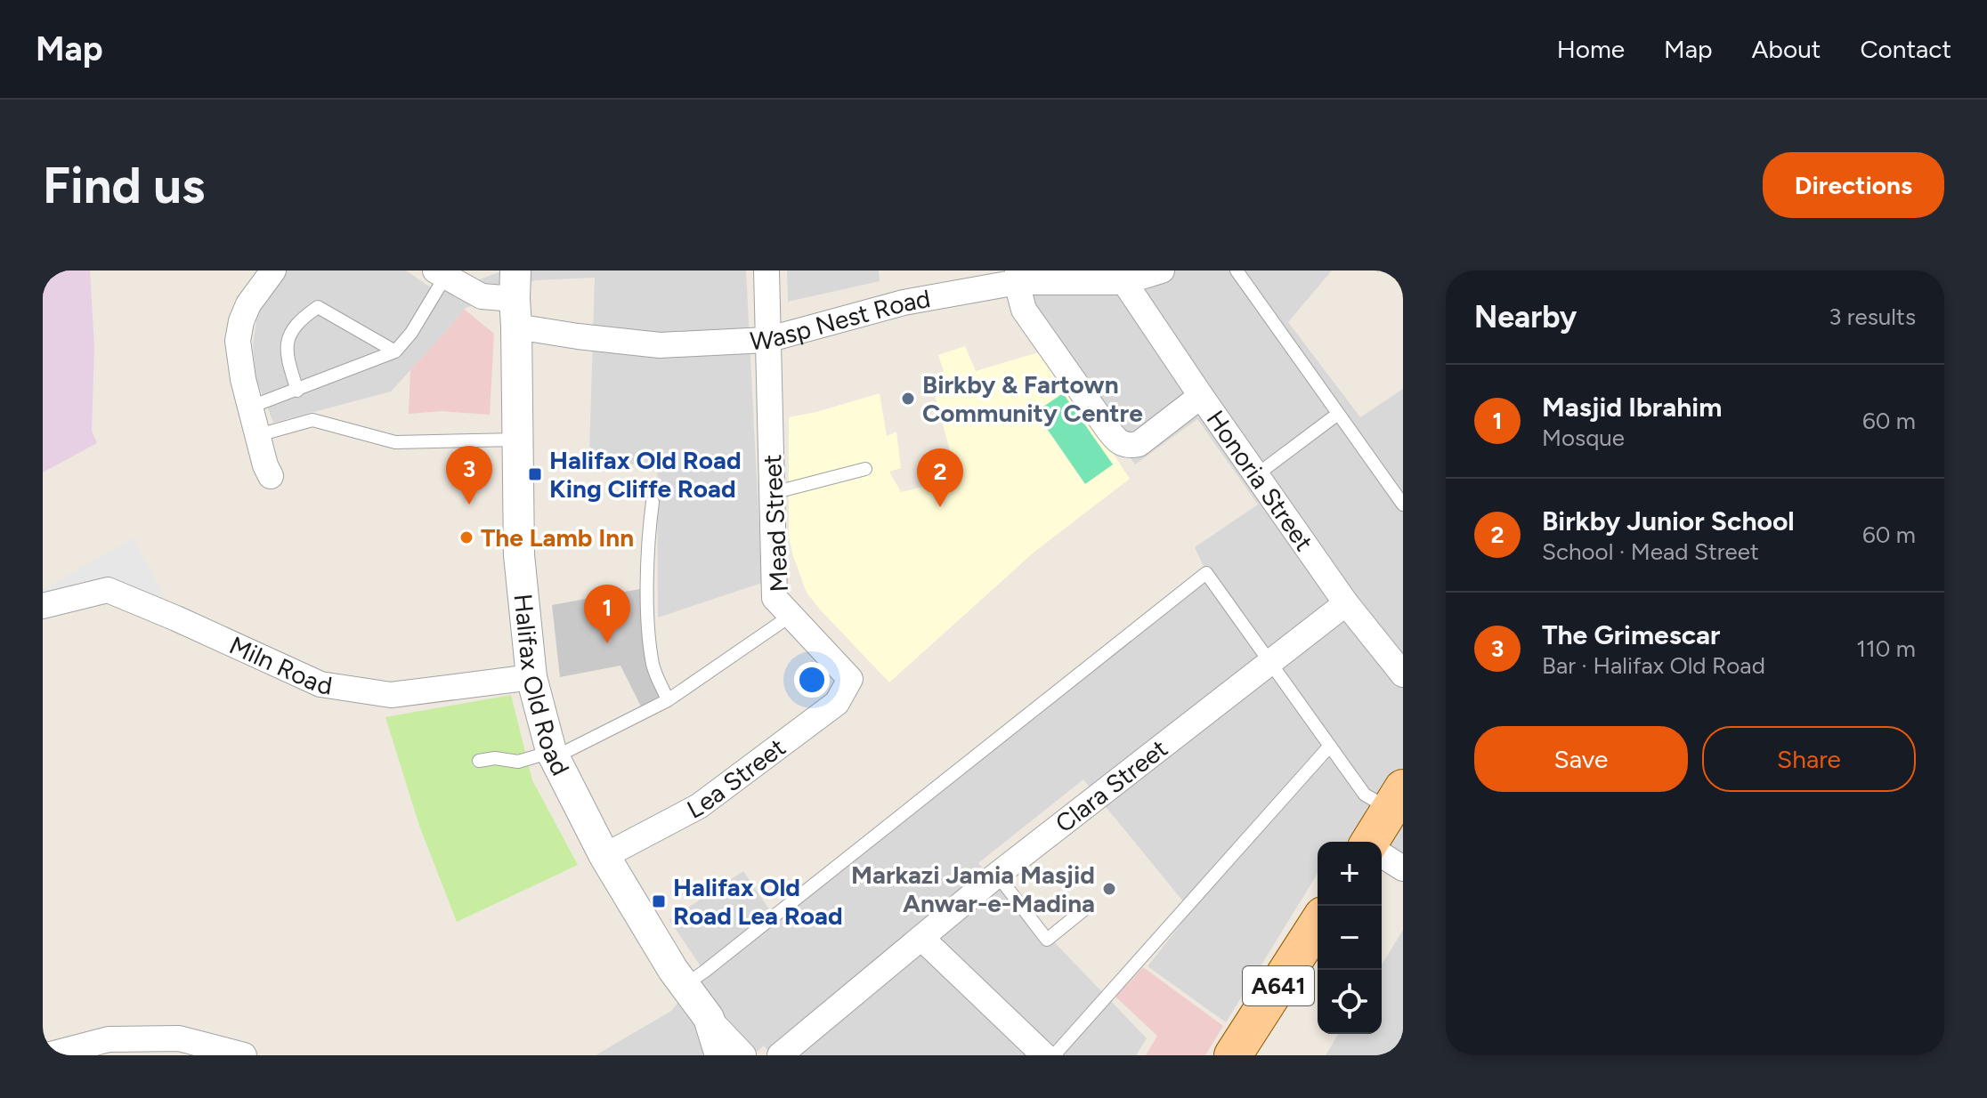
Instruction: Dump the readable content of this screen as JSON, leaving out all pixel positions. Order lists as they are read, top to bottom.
{
  "streets": {
    "main road": ["A641"],
    "street": [
      "Wasp Nest Road",
      "Honoria Street",
      "Mead Street",
      "Miln Road",
      "Halifax Old Road",
      "Lea Street",
      "Clara Street"
    ]
  },
  "crossings": [
    ["Wasp Nest Road", "Honoria Street"],
    ["Wasp Nest Road", "Mead Street"],
    ["Wasp Nest Road", "Halifax Old Road"],
    ["Honoria Street", "Clara Street"],
    ["Mead Street", "Lea Street"],
    ["Miln Road", "Halifax Old Road"],
    ["Halifax Old Road", "Lea Street"]
  ],
  "places": {
    "other": ["Birkby & Fartown Community Centre", "The Lamb Inn", "Markazi Jamia Masjid Anwar-e-Madina"],
    "transit": ["Halifax Old Road King Cliffe Road", "Halifax Old Road Lea Road"]
  },
  "page": {
    "header": "Map",
    "nav": [
      "Home",
      "Map",
      "About",
      "Contact"
    ],
    "buttons": [
      "Directions",
      ["Save", "Share"]
    ],
    "title": "Find us",
    "heading": ["Nearby", "3 results"],
    "list": [
      {
        "mark": "1",
        "name": "Masjid Ibrahim",
        "note": "Mosque",
        "value": "60 m"
      },
      {
        "mark": "2",
        "name": "Birkby Junior School",
        "note": "School · Mead Street",
        "value": "60 m"
      },
      {
        "mark": "3",
        "name": "The Grimescar",
        "note": "Bar · Halifax Old Road",
        "value": "110 m"
      }
    ],
    "pins": ["3", "2", "1"],
    "map_buttons": ["+", "−"]
  }
}
